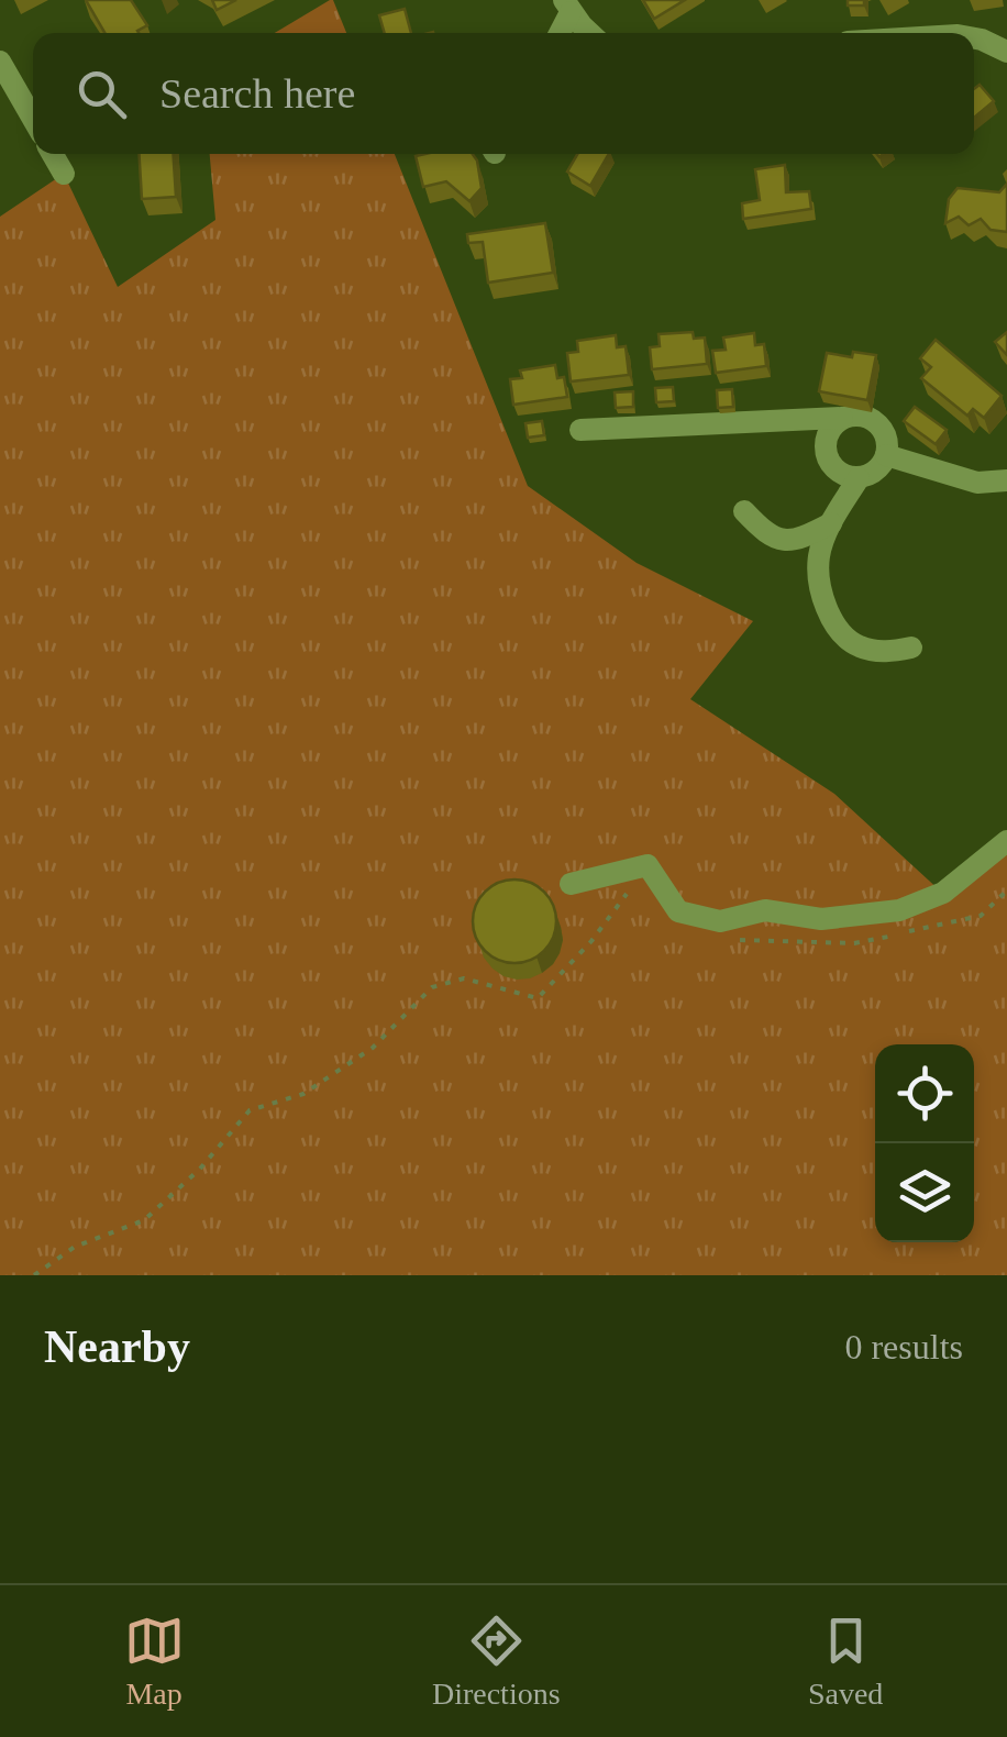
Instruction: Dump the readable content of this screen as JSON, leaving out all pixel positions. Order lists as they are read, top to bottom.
{
  "page": {
    "search": "Search here",
    "heading": ["Nearby", "0 results"],
    "nav": ["Map", "Directions", "Saved"]
  }
}
